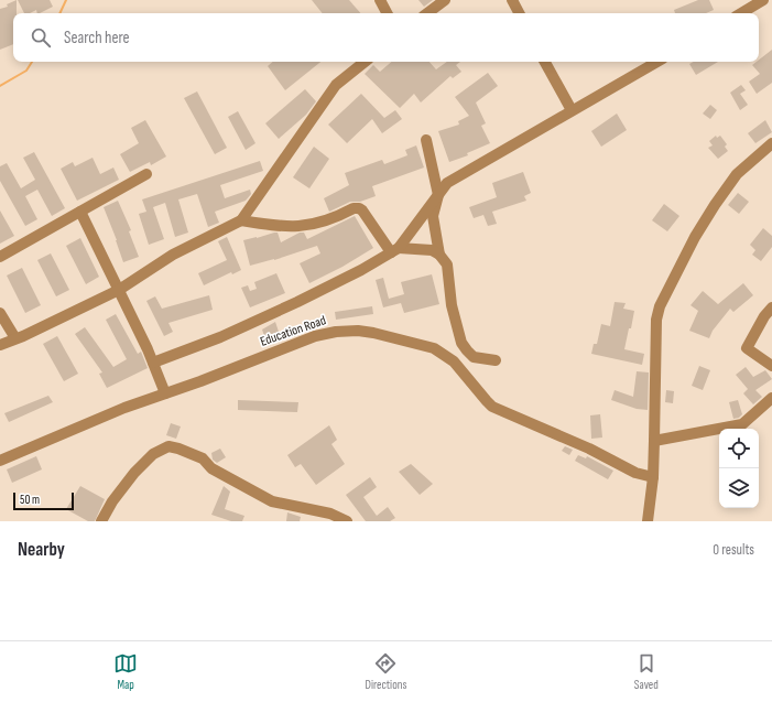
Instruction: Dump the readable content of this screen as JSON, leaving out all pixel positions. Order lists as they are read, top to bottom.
{
  "streets": {
    "street": ["Education Road"]
  },
  "scale_bar": "50 m",
  "page": {
    "search": "Search here",
    "scale": "50 m",
    "heading": ["Nearby", "0 results"],
    "nav": ["Map", "Directions", "Saved"]
  }
}
